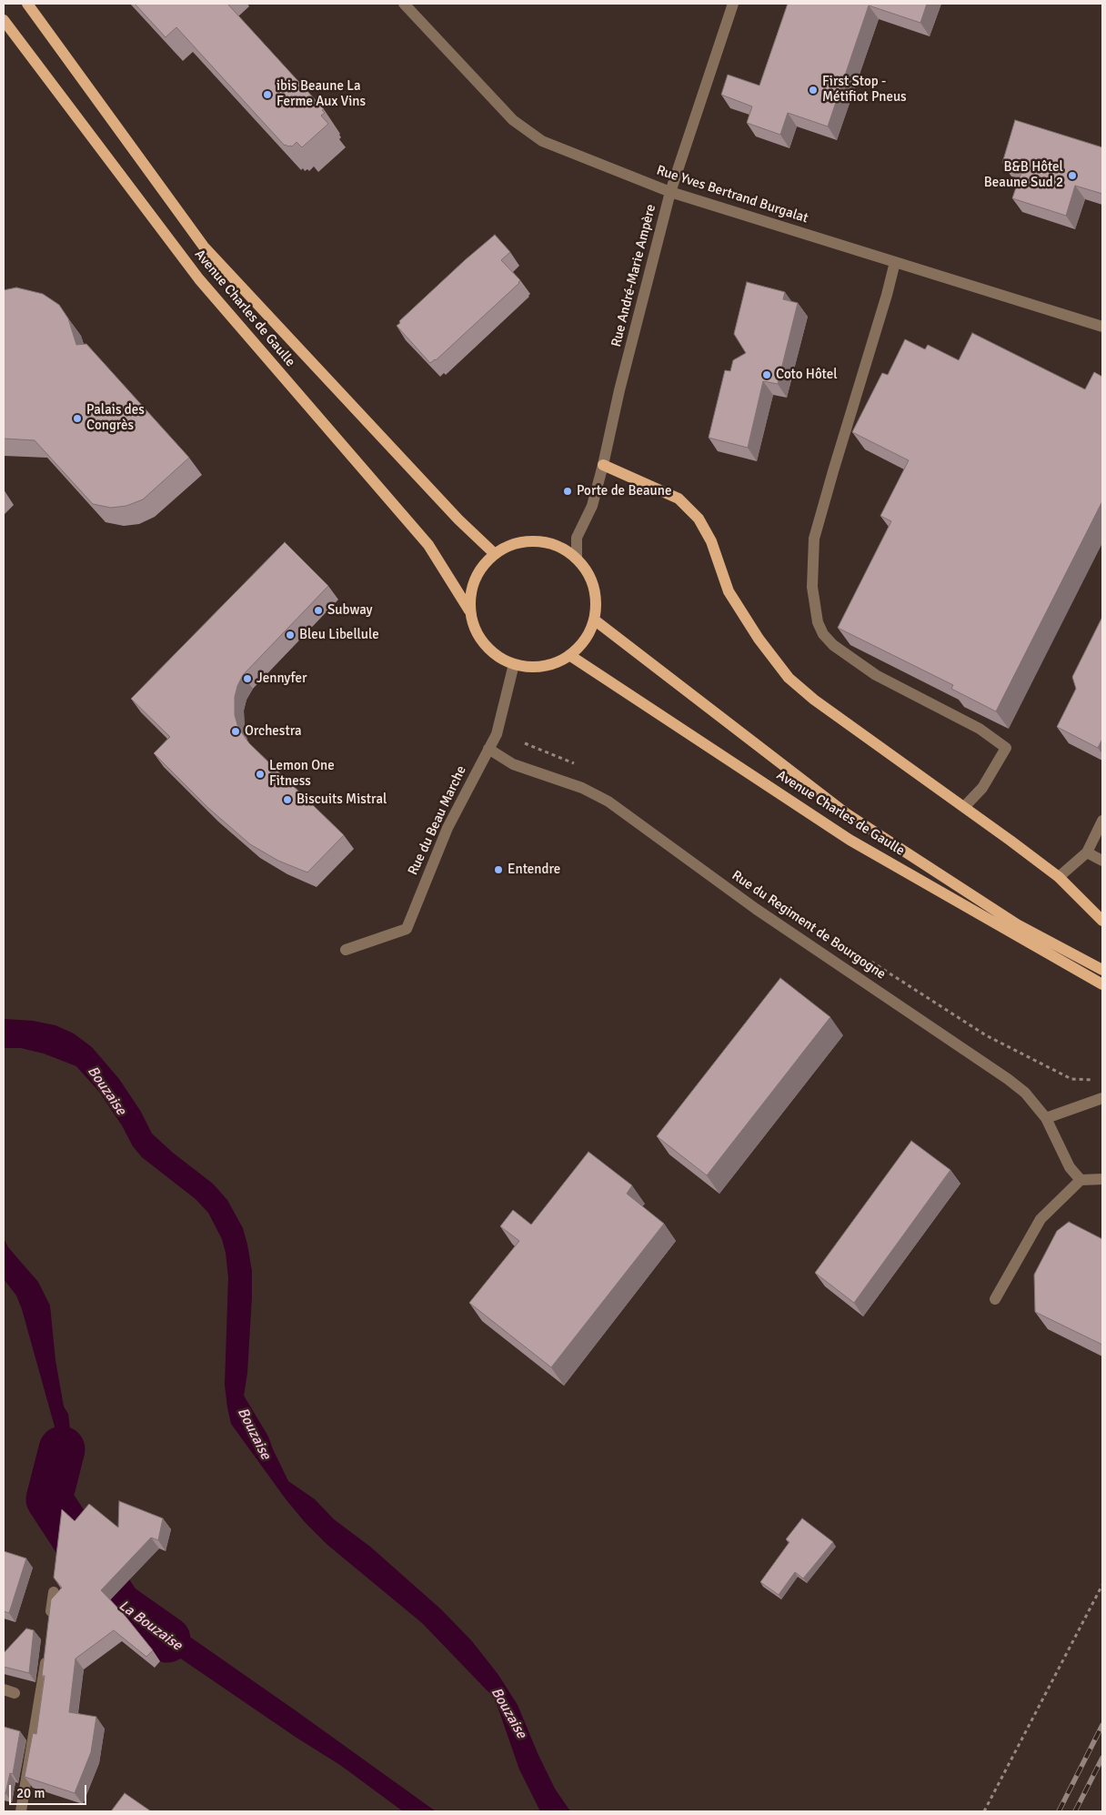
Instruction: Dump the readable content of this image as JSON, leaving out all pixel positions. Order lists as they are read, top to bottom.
{
  "streets": {
    "main road": ["Avenue Charles de Gaulle"],
    "street": [
      "Rue Yves Bertrand Burgalat",
      "Rue André-Marie Ampère",
      "Rue du Beau Marche",
      "Rue du Regiment de Bourgogne"
    ]
  },
  "crossings": [
    ["Rue Yves Bertrand Burgalat", "Rue André-Marie Ampère"],
    ["Rue André-Marie Ampère", "Avenue Charles de Gaulle"],
    ["Rue André-Marie Ampère", "Rue du Beau Marche"],
    ["Avenue Charles de Gaulle", "Rue du Beau Marche"],
    ["Rue du Beau Marche", "Rue du Regiment de Bourgogne"]
  ],
  "water": ["Bouzaise", "La Bouzaise"],
  "places": [
    "First Stop - Métifiot Pneus",
    "ibis Beaune La Ferme Aux Vins",
    "B&B Hôtel Beaune Sud 2",
    "Coto Hôtel",
    "Palais des Congrès",
    "Porte de Beaune",
    "Subway",
    "Bleu Libellule",
    "Jennyfer",
    "Orchestra",
    "Lemon One Fitness",
    "Biscuits Mistral",
    "Entendre"
  ],
  "scale_bar": "20 m"
}
